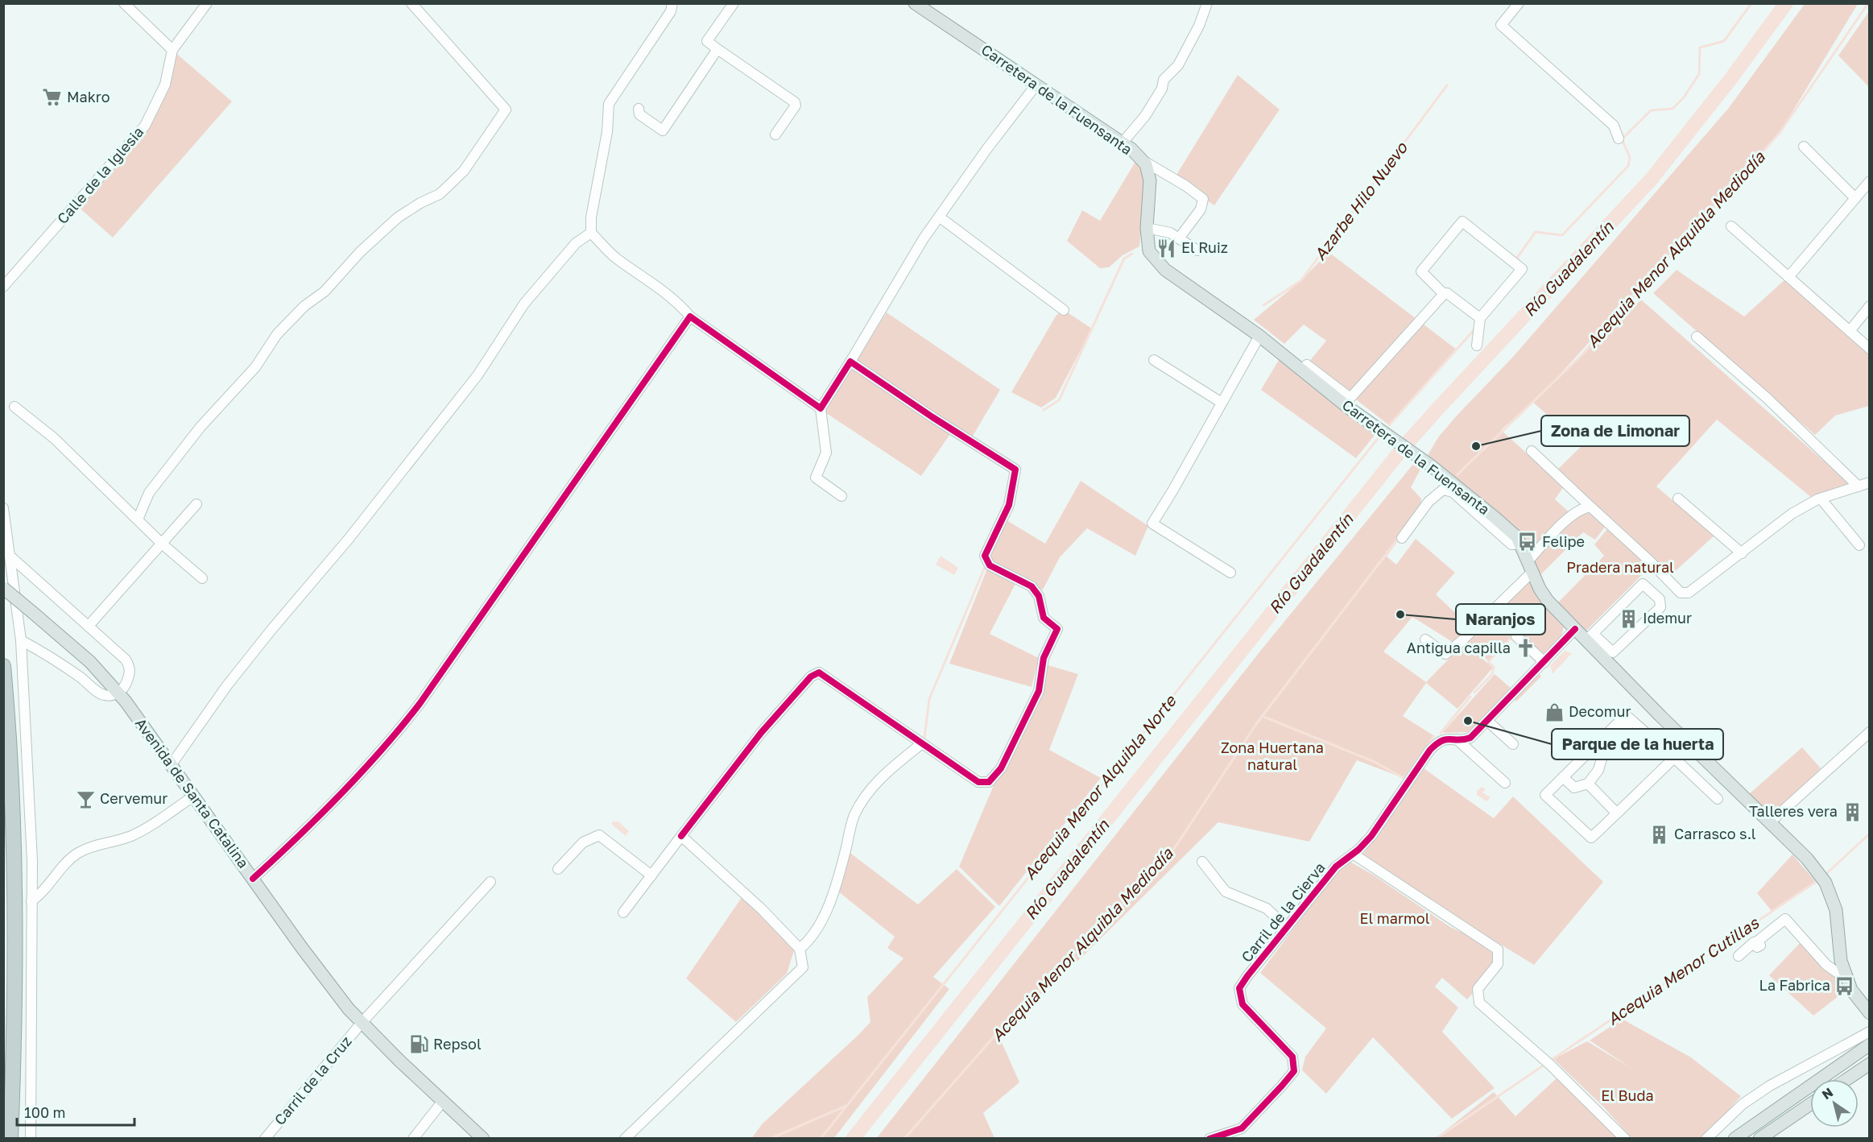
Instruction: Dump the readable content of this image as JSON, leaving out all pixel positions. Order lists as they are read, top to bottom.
{
  "streets": {
    "main road": ["Carretera de la Fuensanta", "Avenida de Santa Catalina"],
    "street": ["Calle de la Iglesia", "Carril de la Cierva", "Carril de la Cruz"]
  },
  "crossings": [
    ["Carretera de la Fuensanta", "Carril de la Cierva"],
    ["Avenida de Santa Catalina", "Carril de la Cruz"]
  ],
  "water": [
    "Azarbe Hilo Nuevo",
    "Acequia Menor Alquibla Mediodía",
    "Río Guadalentín",
    "Acequia Menor Alquibla Norte",
    "Acequia Menor Cutillas"
  ],
  "parks": [
    "Pradera natural",
    "Zona Huertana natural",
    "El marmol",
    "El Buda"
  ],
  "places": {
    "supermarket": ["Makro"],
    "restaurant": ["El Ruiz"],
    "other": ["Zona de Limonar", "Naranjos", "Parque de la huerta"],
    "bus stop": ["Felipe", "La Fabrica"],
    "building": ["Idemur", "Talleres vera", "Carrasco s.l"],
    "church": ["Antigua capilla"],
    "shop": ["Decomur"],
    "bar": ["Cervemur"],
    "fuel station": ["Repsol"]
  },
  "scale_bar": "100 m",
  "north": "top left"
}
